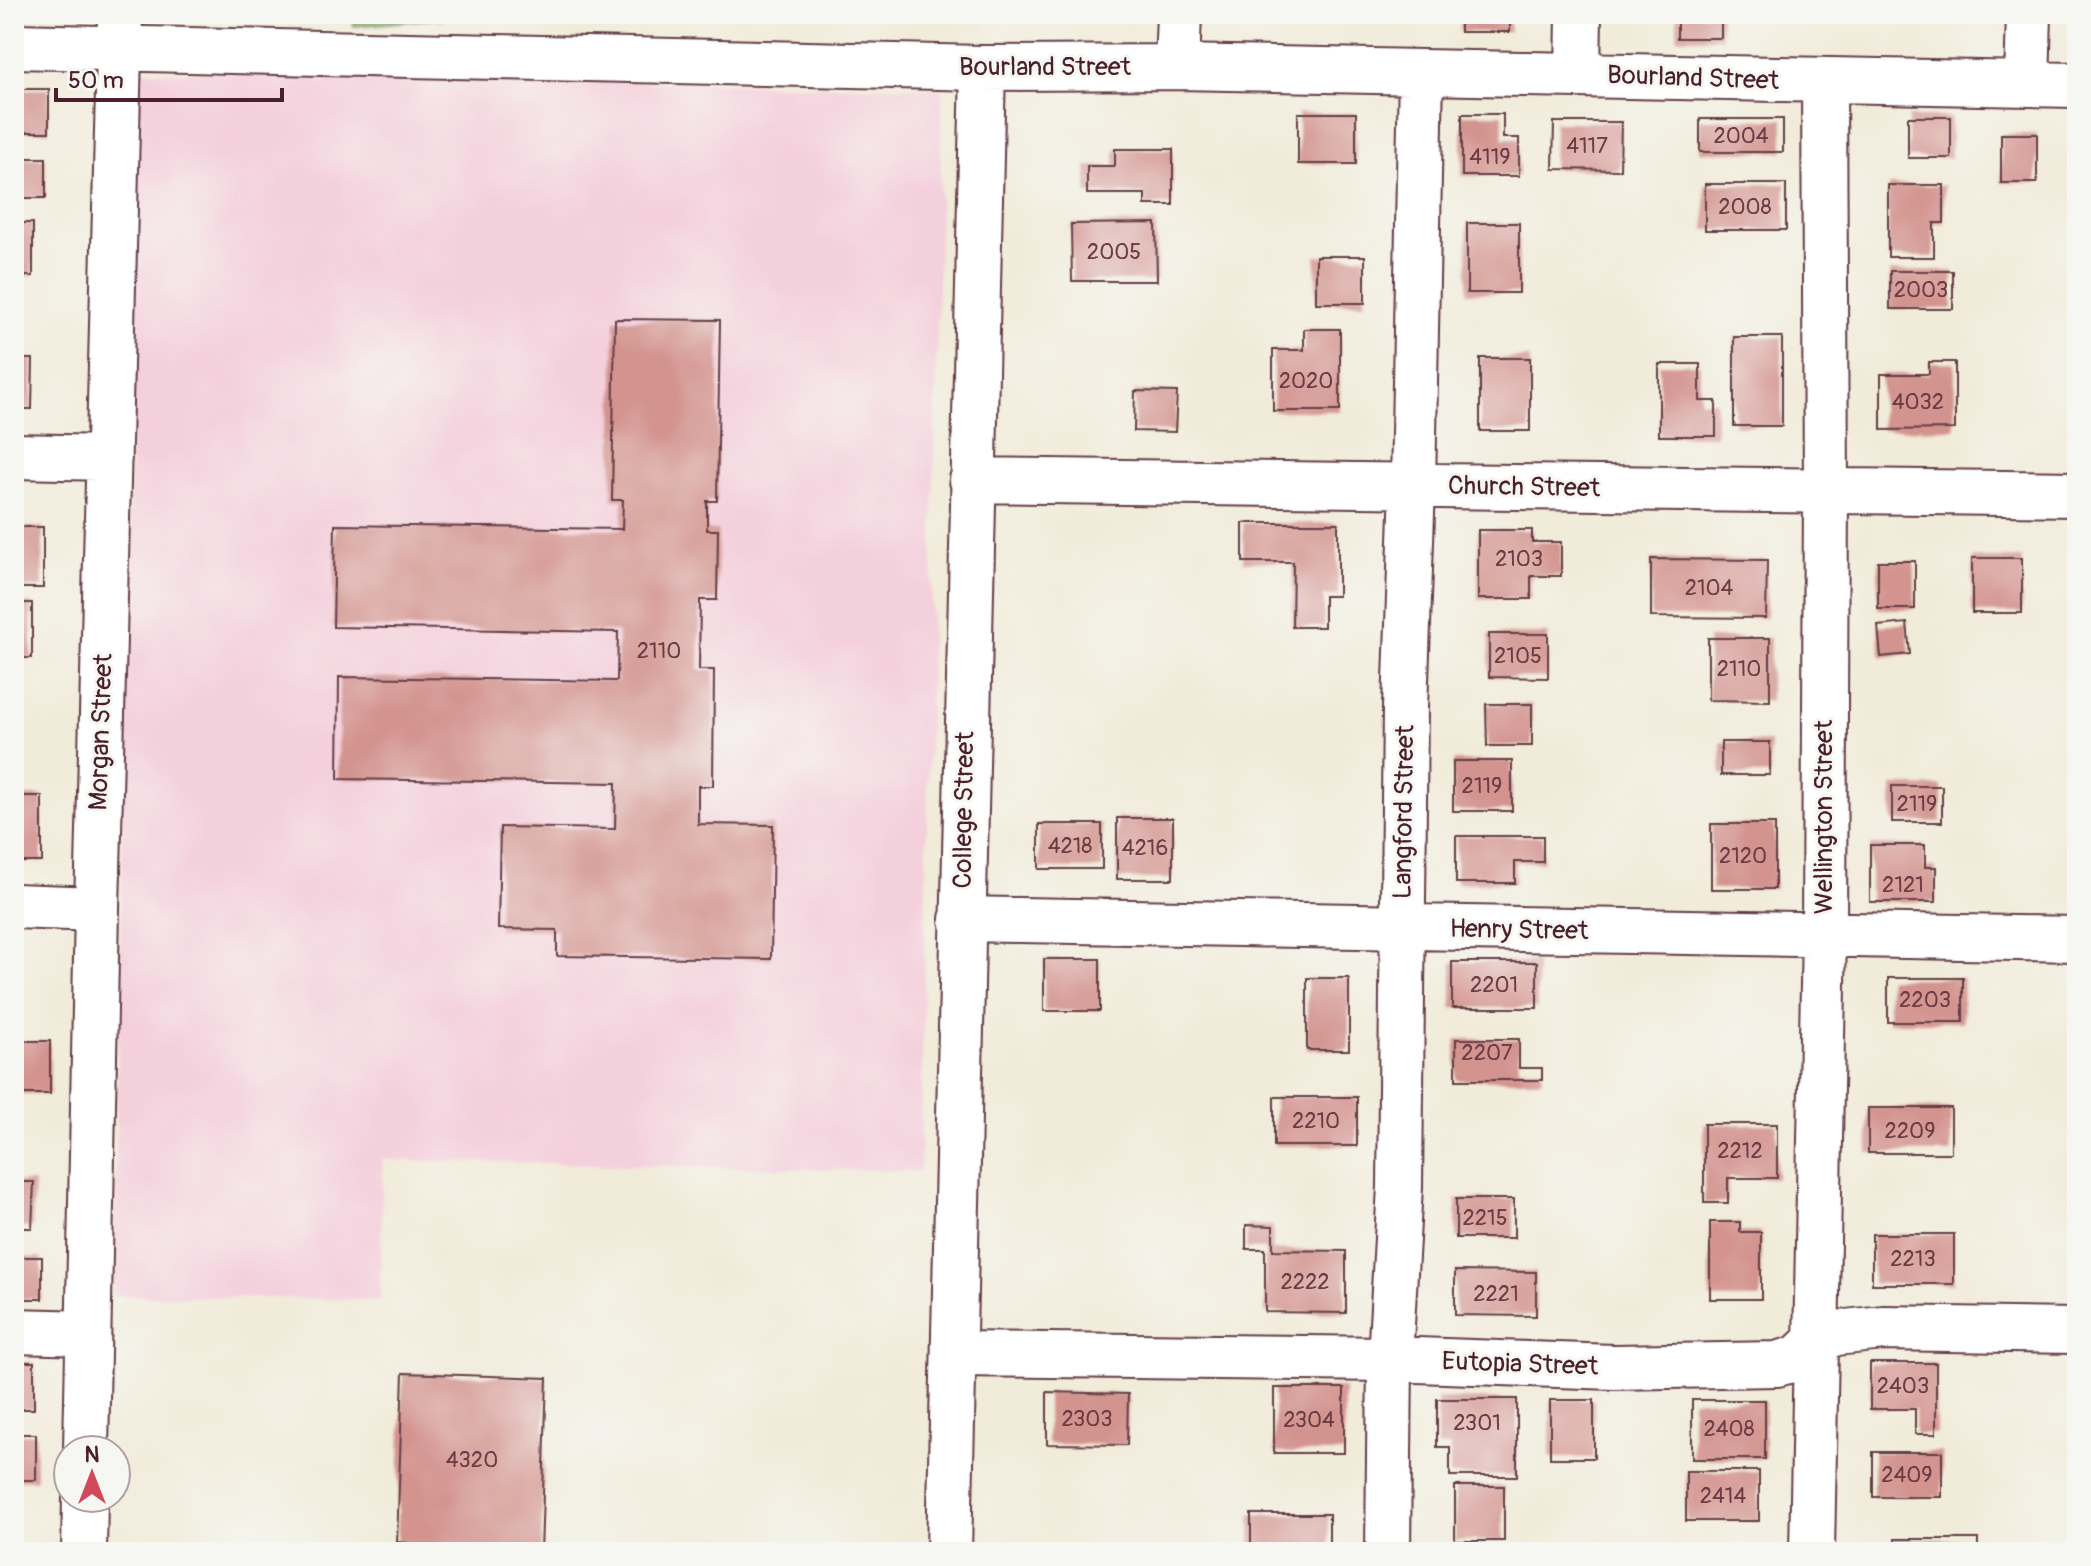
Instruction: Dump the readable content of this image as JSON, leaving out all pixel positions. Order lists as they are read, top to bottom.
{
  "streets": {
    "street": [
      "Bourland Street",
      "Church Street",
      "Morgan Street",
      "College Street",
      "Langford Street",
      "Wellington Street",
      "Henry Street",
      "Eutopia Street"
    ]
  },
  "crossings": [
    ["Bourland Street", "Morgan Street"],
    ["Bourland Street", "College Street"],
    ["Bourland Street", "Langford Street"],
    ["Bourland Street", "Wellington Street"],
    ["Church Street", "College Street"],
    ["Church Street", "Langford Street"],
    ["Church Street", "Wellington Street"],
    ["College Street", "Henry Street"],
    ["College Street", "Eutopia Street"],
    ["Langford Street", "Henry Street"],
    ["Langford Street", "Eutopia Street"],
    ["Wellington Street", "Henry Street"],
    ["Wellington Street", "Eutopia Street"]
  ],
  "house_numbers": [
    "2004",
    "4117",
    "4119",
    "2008",
    "2005",
    "2003",
    "2020",
    "4032",
    "2103",
    "2104",
    "2110",
    "2105",
    "2110",
    "2119",
    "2119",
    "4218",
    "4216",
    "2120",
    "2121",
    "2201",
    "2203",
    "2207",
    "2210",
    "2209",
    "2212",
    "2215",
    "2213",
    "2222",
    "2221",
    "2403",
    "2303",
    "2304",
    "2301",
    "2408",
    "4320",
    "2409",
    "2414"
  ],
  "scale_bar": "50 m",
  "north": "top"
}
